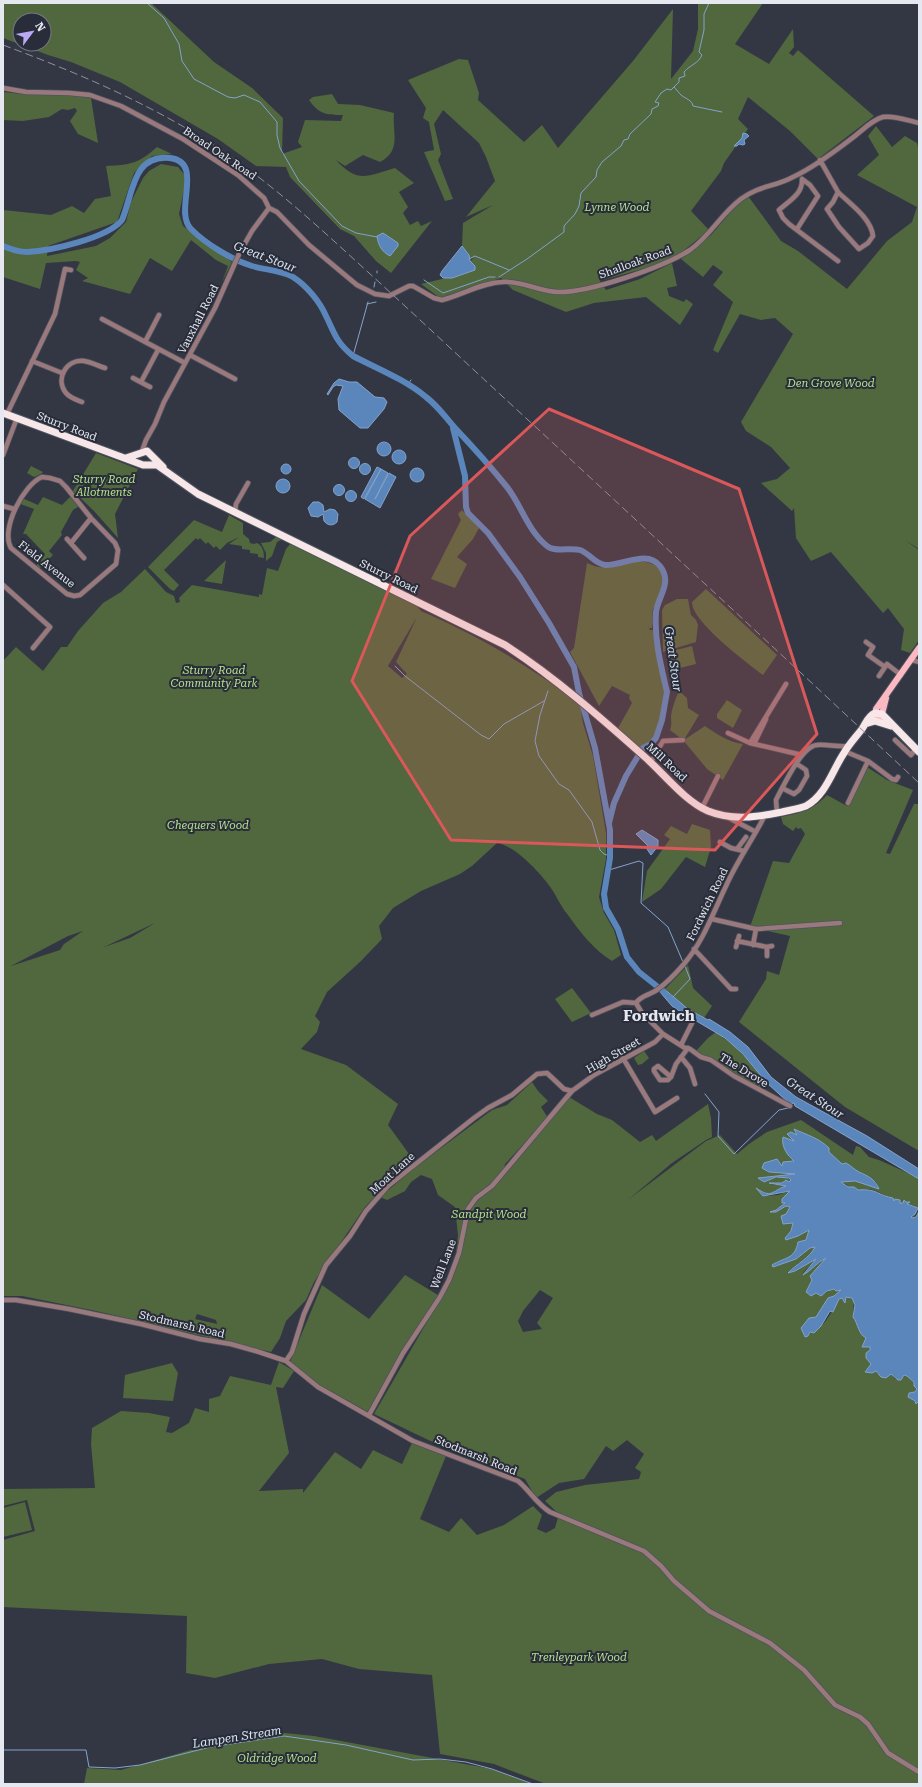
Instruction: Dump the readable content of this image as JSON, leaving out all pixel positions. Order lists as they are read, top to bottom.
{
  "streets": {
    "highway": ["Sturry Road", "Mill Road"],
    "street": [
      "Broad Oak Road",
      "Shalloak Road",
      "Vauxhall Road",
      "Field Avenue",
      "Fordwich Road",
      "High Street",
      "The Drove",
      "Moat Lane",
      "Well Lane",
      "Stodmarsh Road"
    ]
  },
  "crossings": [
    ["Broad Oak Road", "Shalloak Road"],
    ["Broad Oak Road", "Vauxhall Road"],
    ["Vauxhall Road", "Sturry Road"],
    ["Sturry Road", "Mill Road"],
    ["Mill Road", "Fordwich Road"],
    ["Fordwich Road", "The Drove"],
    ["High Street", "The Drove"],
    ["High Street", "Moat Lane"],
    ["High Street", "Well Lane"],
    ["Moat Lane", "Well Lane"],
    ["Moat Lane", "Stodmarsh Road"],
    ["Well Lane", "Stodmarsh Road"]
  ],
  "districts": ["Fordwich"],
  "water": ["Great Stour", "Lampen Stream"],
  "parks": [
    "Lynne Wood",
    "Den Grove Wood",
    "Sturry Road Allotments",
    "Sturry Road Community Park",
    "Chequers Wood",
    "Sandpit Wood",
    "Trenleypark Wood",
    "Oldridge Wood"
  ],
  "north": "top right"
}
